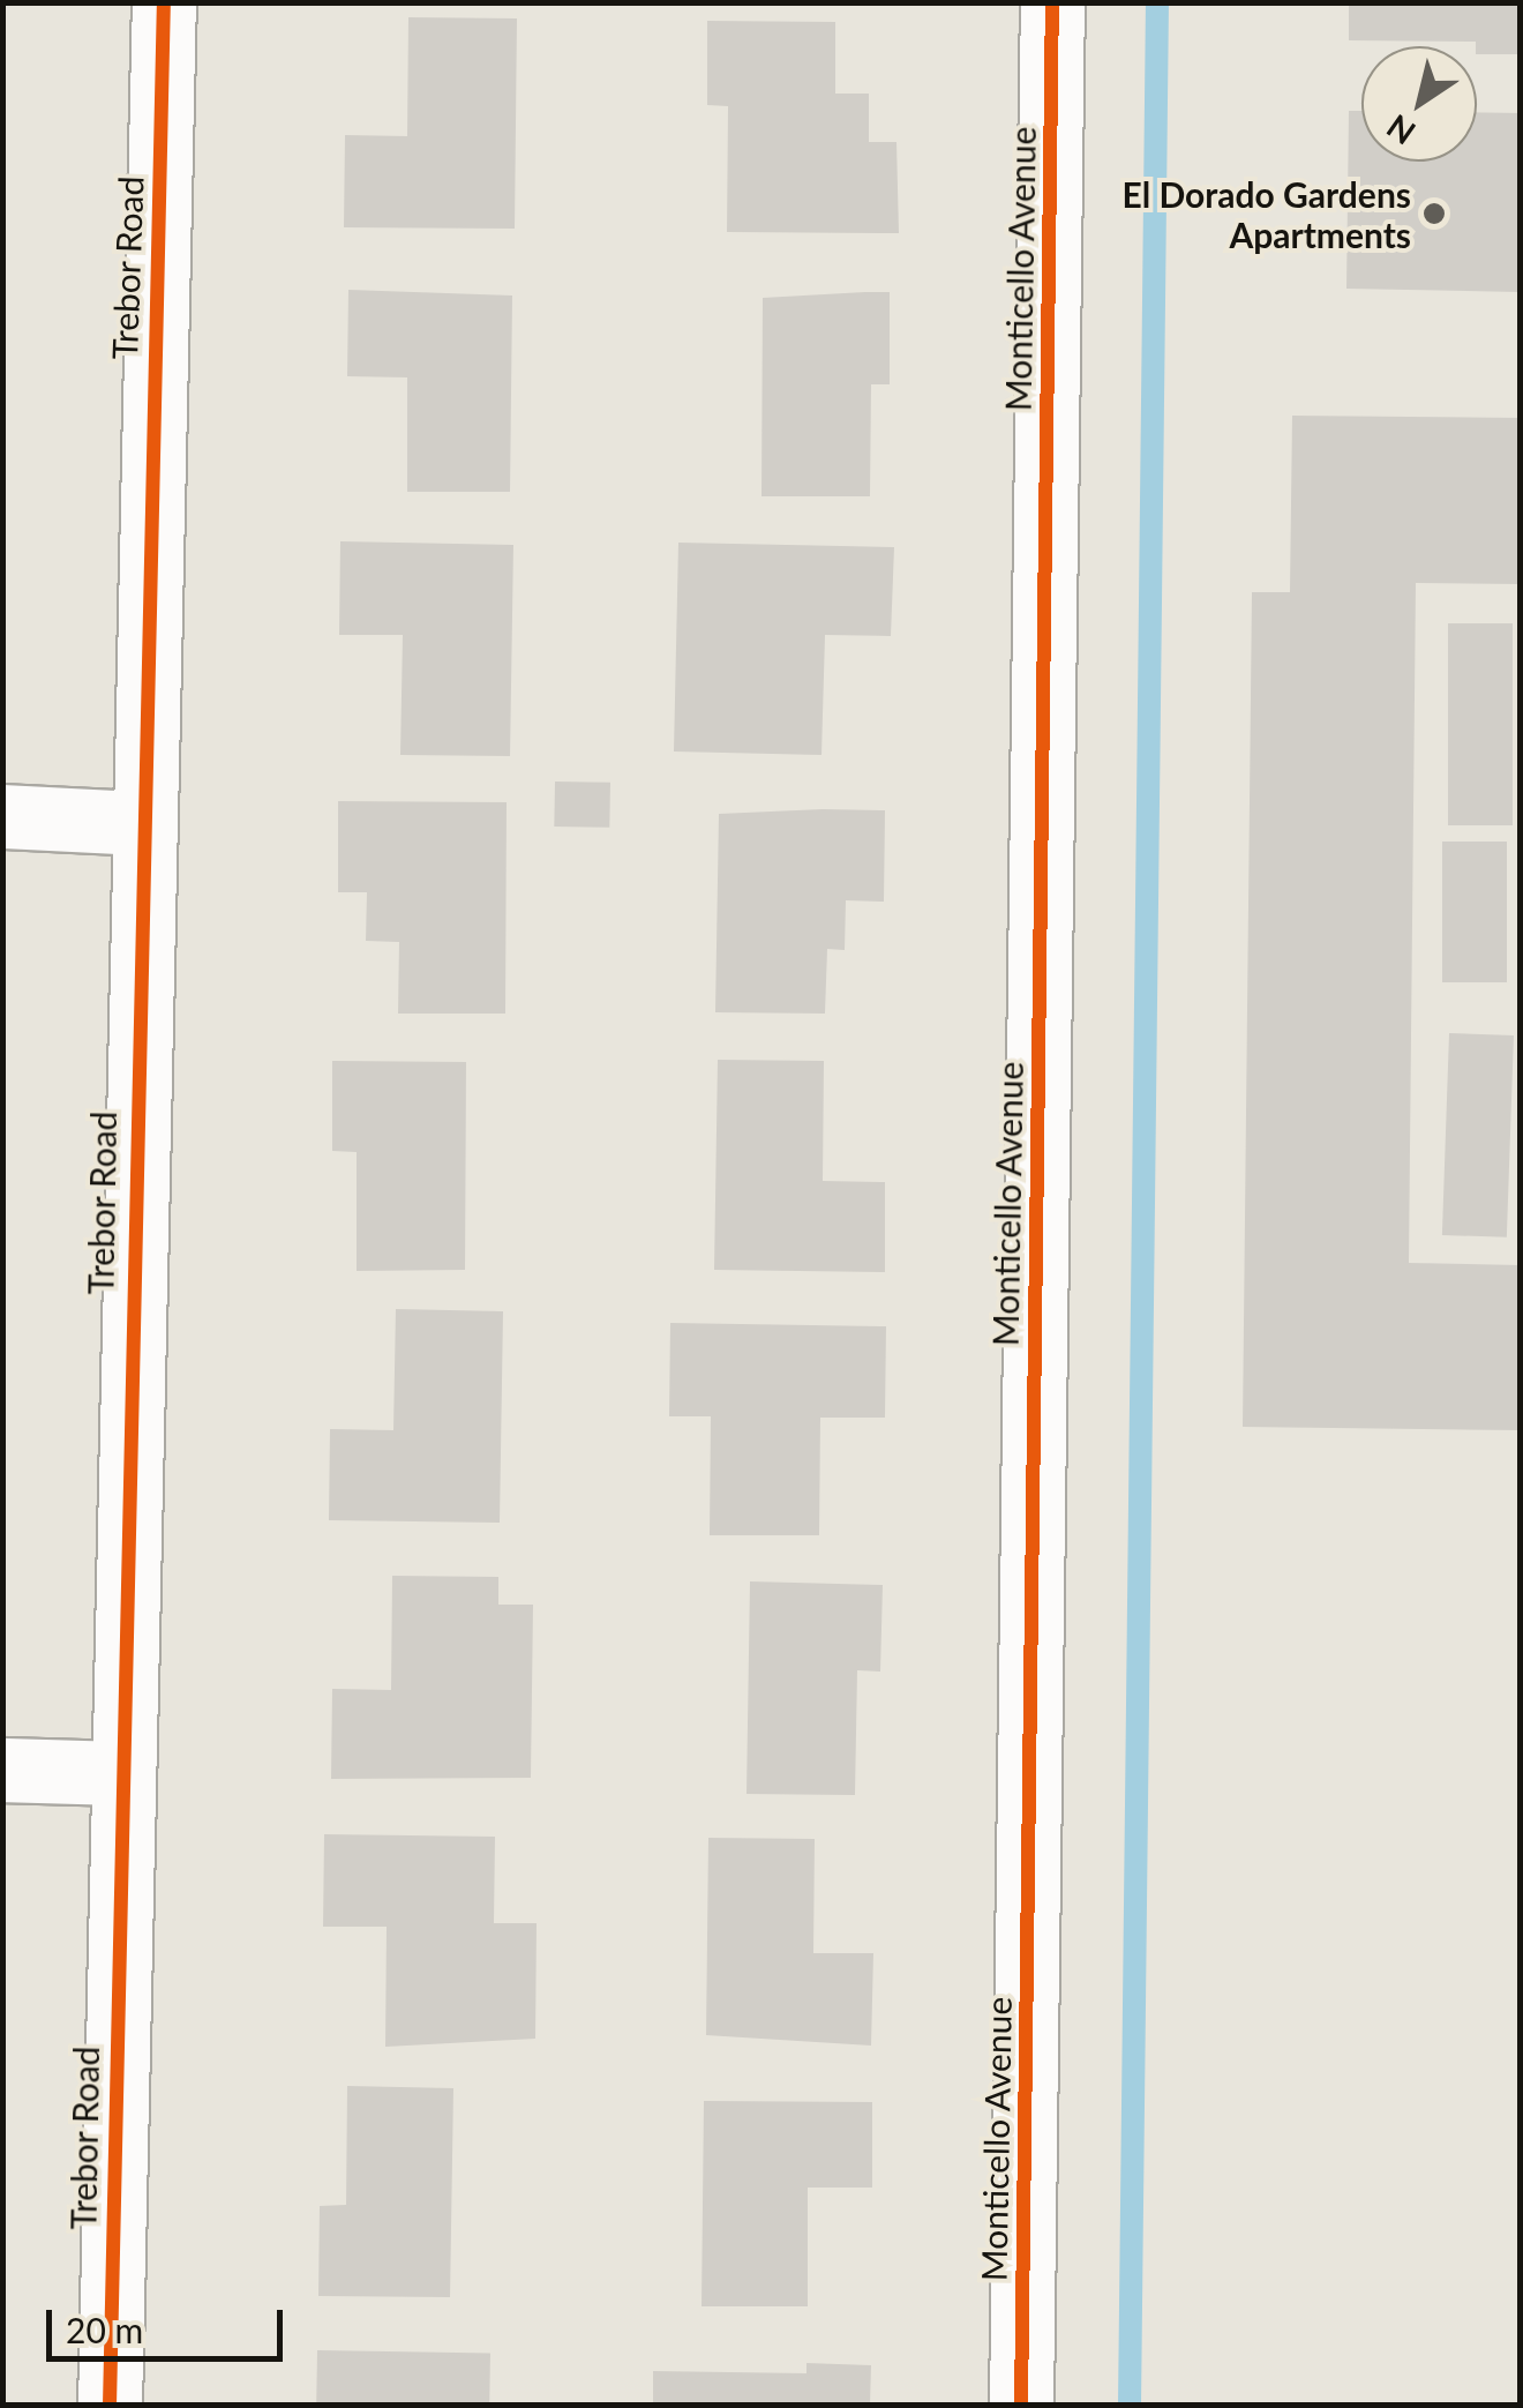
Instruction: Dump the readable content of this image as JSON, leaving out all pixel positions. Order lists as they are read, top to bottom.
{
  "streets": {
    "street": ["Trebor Road", "Monticello Avenue"]
  },
  "places": ["El Dorado Gardens Apartments"],
  "scale_bar": "20 m",
  "north": "bottom left"
}
